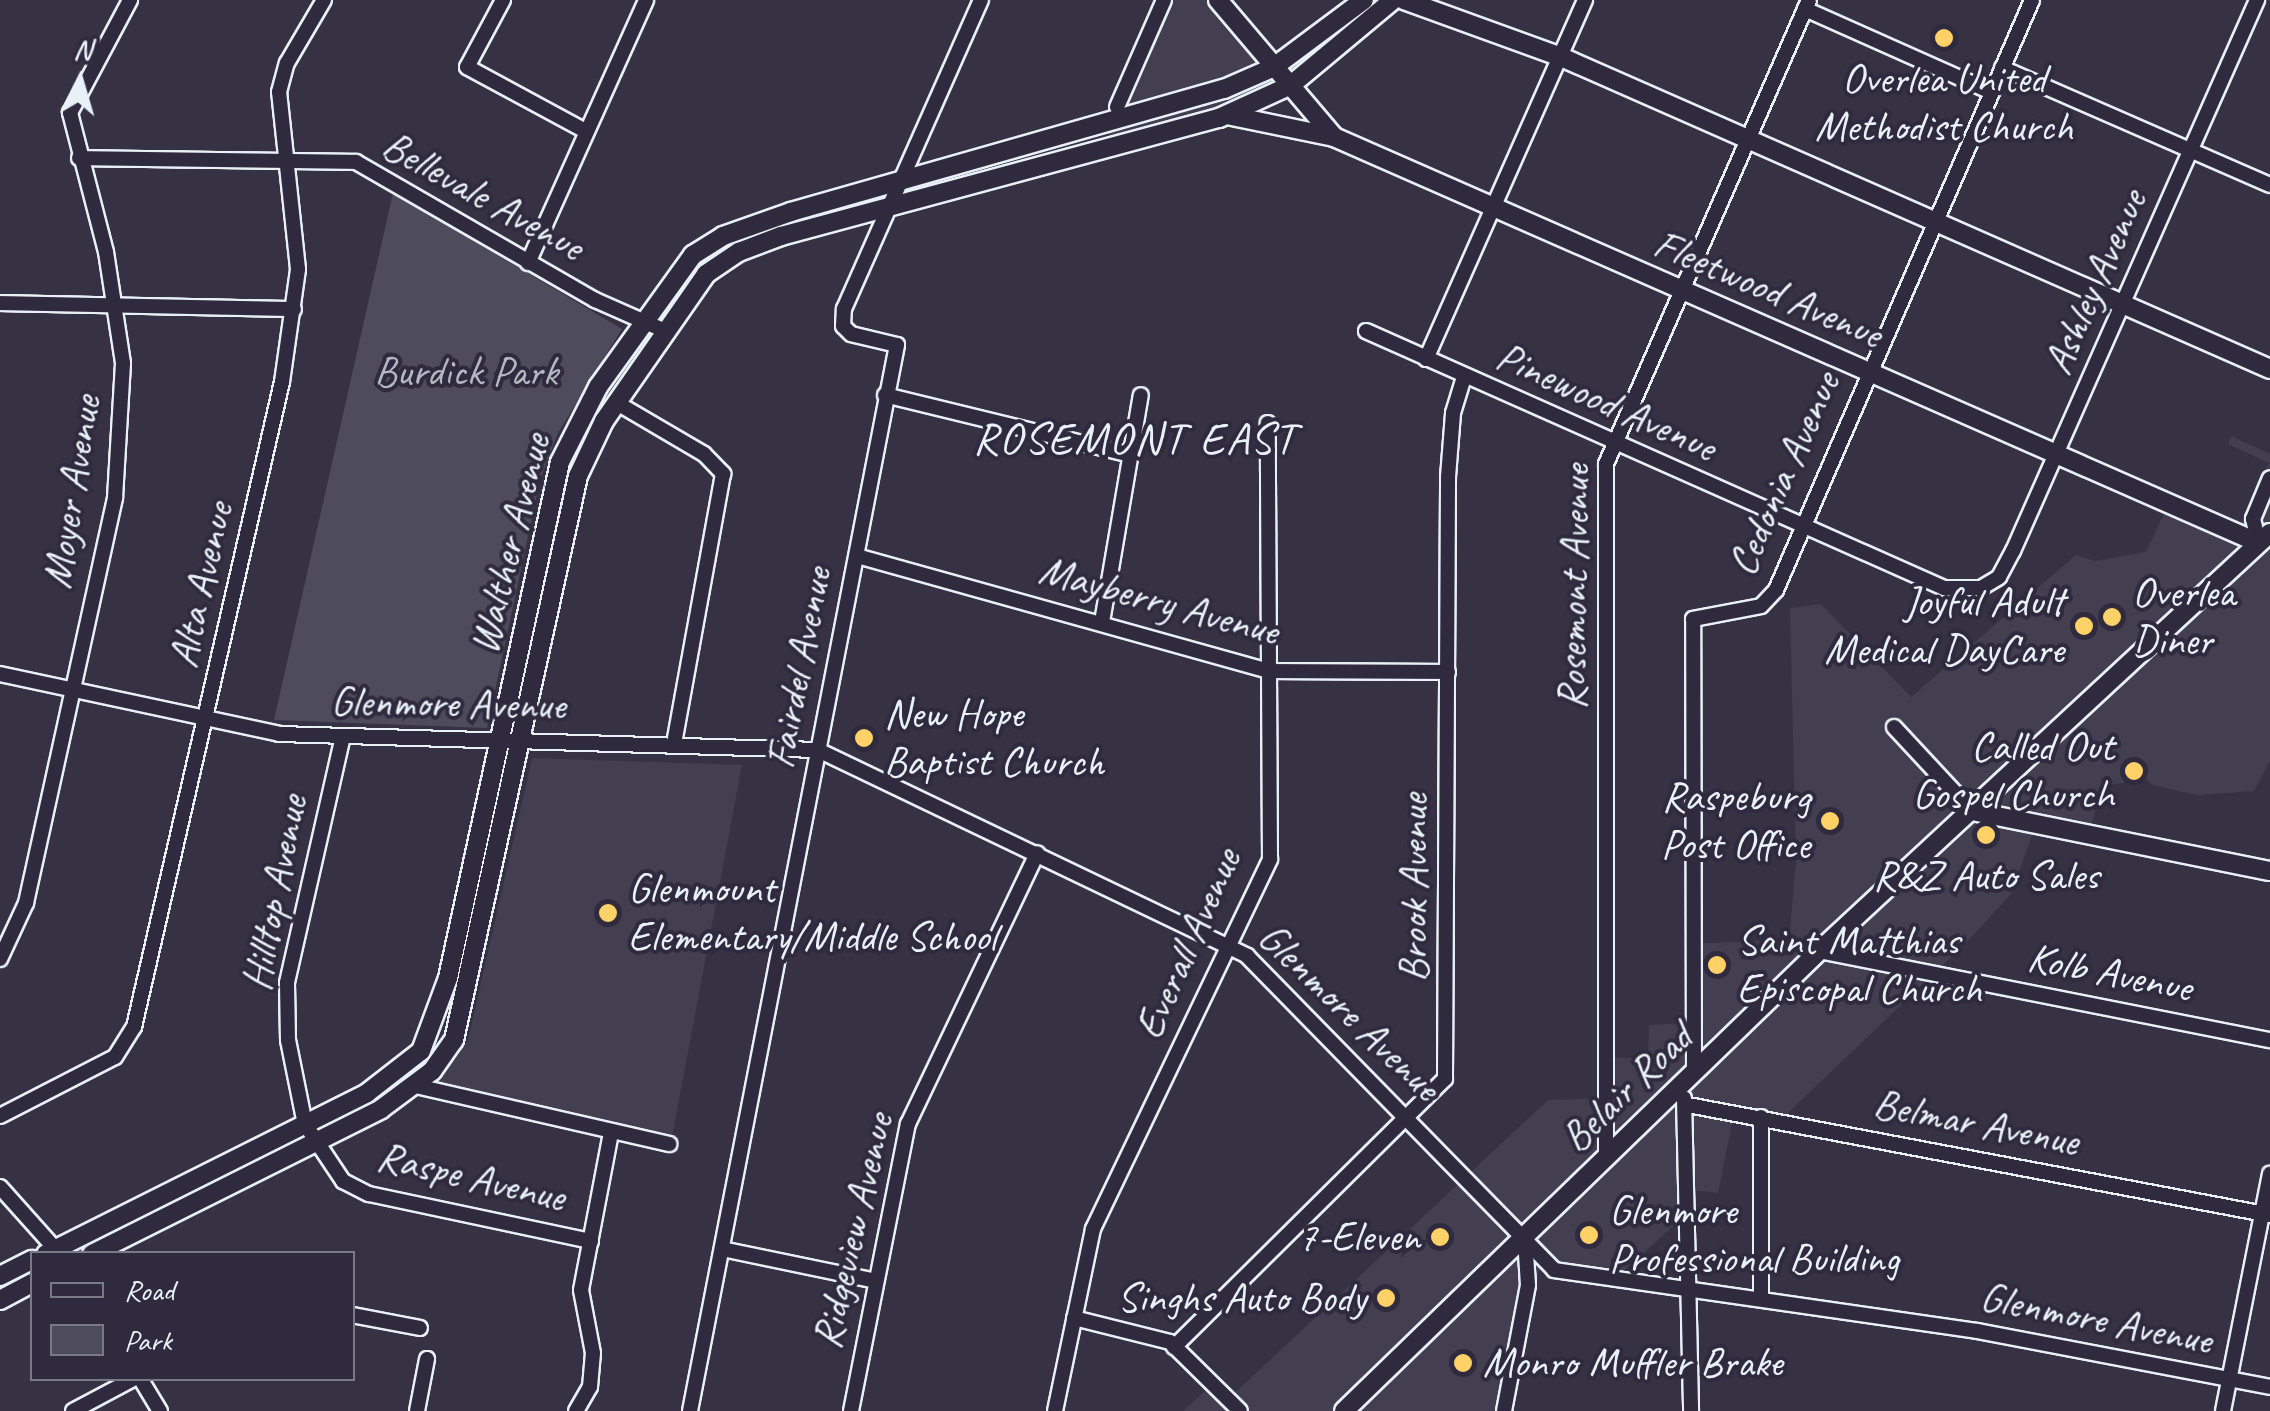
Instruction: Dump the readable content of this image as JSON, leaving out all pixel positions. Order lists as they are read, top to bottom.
{
  "streets": {
    "main road": ["Fleetwood Avenue", "Walther Avenue", "Belair Road"],
    "street": [
      "Bellevale Avenue",
      "Ashley Avenue",
      "Pinewood Avenue",
      "Cedonia Avenue",
      "Moyer Avenue",
      "Alta Avenue",
      "Rosemont Avenue",
      "Mayberry Avenue",
      "Fairdel Avenue",
      "Glenmore Avenue",
      "Brook Avenue",
      "Hilltop Avenue",
      "Everall Avenue",
      "Kolb Avenue",
      "Belmar Avenue",
      "Raspe Avenue",
      "Ridgeview Avenue"
    ]
  },
  "crossings": [
    ["Bellevale Avenue", "Moyer Avenue"],
    ["Bellevale Avenue", "Walther Avenue"],
    ["Bellevale Avenue", "Alta Avenue"],
    ["Ashley Avenue", "Fleetwood Avenue"],
    ["Ashley Avenue", "Pinewood Avenue"],
    ["Fleetwood Avenue", "Cedonia Avenue"],
    ["Fleetwood Avenue", "Walther Avenue"],
    ["Fleetwood Avenue", "Rosemont Avenue"],
    ["Fleetwood Avenue", "Belair Road"],
    ["Pinewood Avenue", "Cedonia Avenue"],
    ["Pinewood Avenue", "Rosemont Avenue"],
    ["Pinewood Avenue", "Brook Avenue"],
    ["Cedonia Avenue", "Belair Road"],
    ["Moyer Avenue", "Glenmore Avenue"],
    ["Walther Avenue", "Fairdel Avenue"],
    ["Walther Avenue", "Glenmore Avenue"],
    ["Walther Avenue", "Hilltop Avenue"],
    ["Walther Avenue", "Raspe Avenue"],
    ["Alta Avenue", "Glenmore Avenue"],
    ["Rosemont Avenue", "Belair Road"],
    ["Mayberry Avenue", "Fairdel Avenue"],
    ["Mayberry Avenue", "Brook Avenue"],
    ["Mayberry Avenue", "Everall Avenue"],
    ["Fairdel Avenue", "Glenmore Avenue"],
    ["Glenmore Avenue", "Brook Avenue"],
    ["Glenmore Avenue", "Hilltop Avenue"],
    ["Glenmore Avenue", "Everall Avenue"],
    ["Glenmore Avenue", "Belair Road"],
    ["Glenmore Avenue", "Ridgeview Avenue"],
    ["Hilltop Avenue", "Raspe Avenue"],
    ["Kolb Avenue", "Belair Road"],
    ["Belair Road", "Belmar Avenue"]
  ],
  "districts": ["ROSEMONT EAST"],
  "parks": ["Burdick Park"],
  "places": [
    "Overlea United Methodist Church",
    "Overlea Diner",
    "Joyful Adult Medical DayCare",
    "New Hope Baptist Church",
    "Called Out Gospel Church",
    "Raspeburg Post Office",
    "R&Z Auto Sales",
    "Glenmount Elementary/Middle School",
    "Saint Matthias Episcopal Church",
    "Glenmore Professional Building",
    "7-Eleven",
    "Singhs Auto Body",
    "Monro Muffler Brake"
  ],
  "legend": ["Road", "Park"],
  "north": "top"
}
